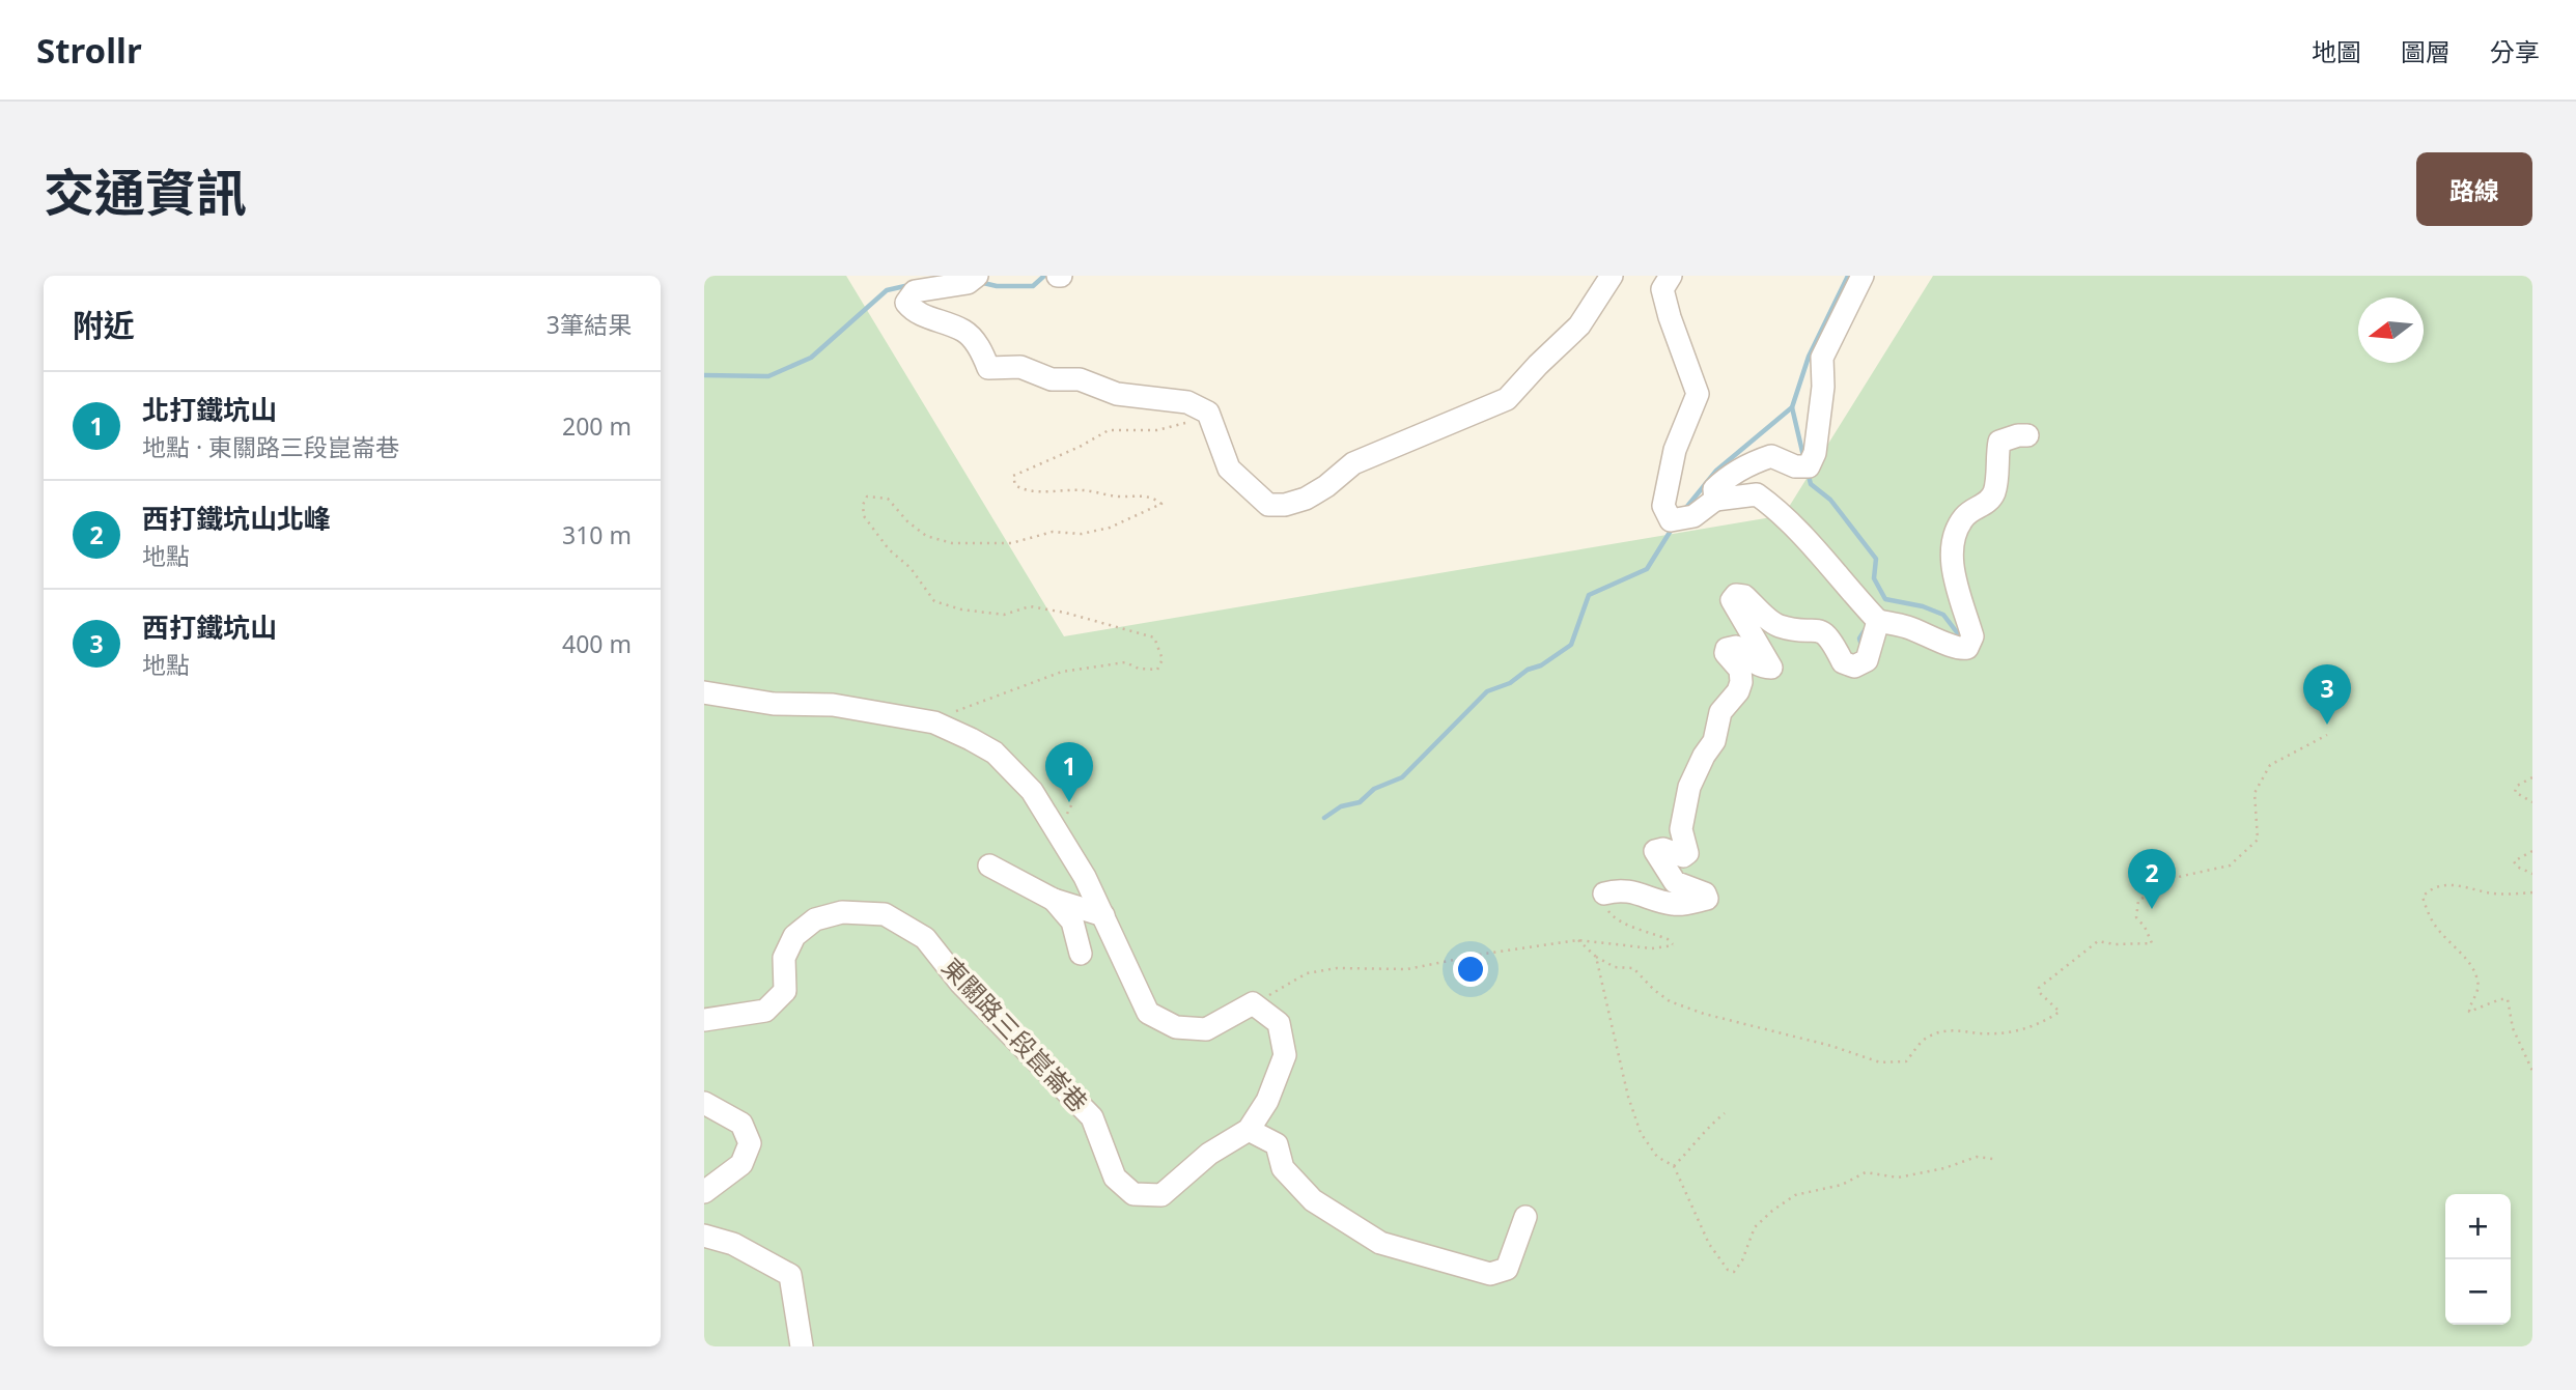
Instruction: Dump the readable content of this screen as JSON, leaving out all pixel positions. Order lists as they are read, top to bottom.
{
  "streets": {
    "street": ["東關路三段崑崙巷"]
  },
  "north": "left",
  "page": {
    "header": "Strollr",
    "nav": ["地圖", "圖層", "分享"],
    "title": "交通資訊",
    "buttons": "路線",
    "heading": ["附近", "3筆結果"],
    "list": [
      {
        "mark": "1",
        "name": "北打鐵坑山",
        "note": "地點 · 東關路三段崑崙巷",
        "value": "200 m"
      },
      {
        "mark": "2",
        "name": "西打鐵坑山北峰",
        "note": "地點",
        "value": "310 m"
      },
      {
        "mark": "3",
        "name": "西打鐵坑山",
        "note": "地點",
        "value": "400 m"
      }
    ],
    "pins": ["3", "1", "2"],
    "map_buttons": ["+", "−"]
  }
}
